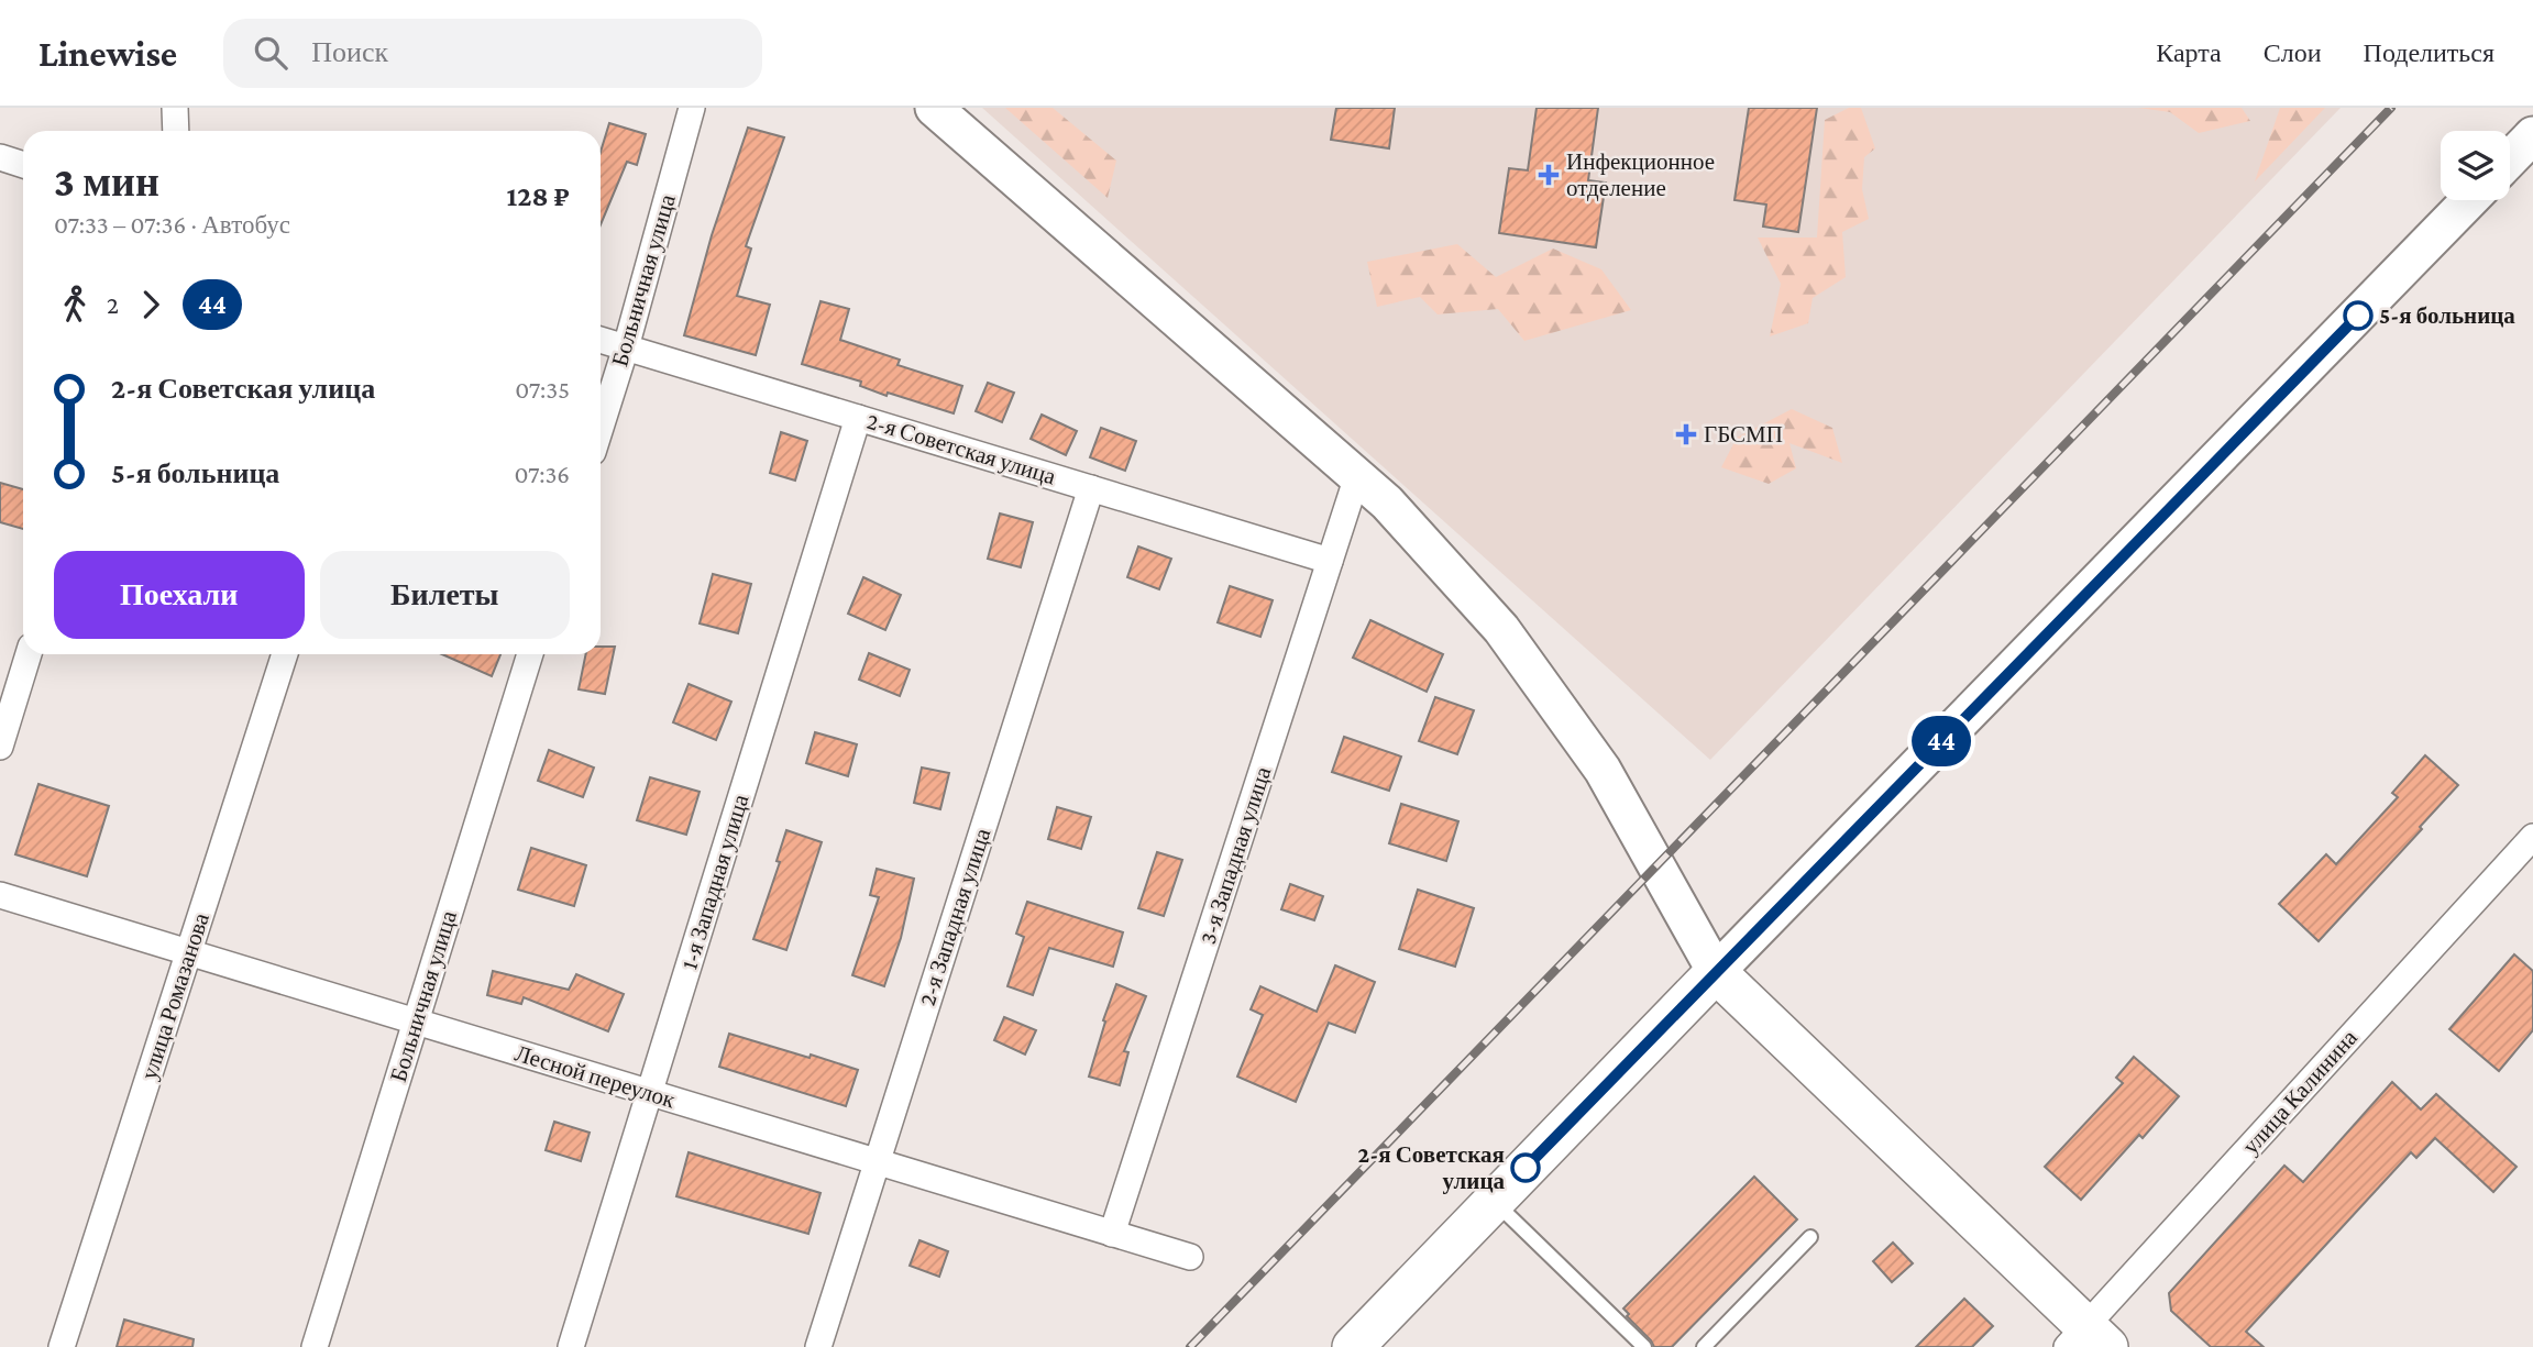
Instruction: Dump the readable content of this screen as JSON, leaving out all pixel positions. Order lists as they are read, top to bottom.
{
  "streets": {
    "street": [
      "Больничная улица",
      "2-я Советская улица",
      "3-я Западная улица",
      "1-я Западная улица",
      "2-я Западная улица",
      "улица Ромазанова",
      "Лесной переулок",
      "улица Калинина"
    ]
  },
  "crossings": [
    ["Больничная улица", "2-я Советская улица"],
    ["Больничная улица", "Лесной переулок"],
    ["2-я Советская улица", "3-я Западная улица"],
    ["2-я Советская улица", "1-я Западная улица"],
    ["2-я Советская улица", "2-я Западная улица"],
    ["3-я Западная улица", "Лесной переулок"],
    ["1-я Западная улица", "Лесной переулок"],
    ["2-я Западная улица", "Лесной переулок"],
    ["улица Ромазанова", "Лесной переулок"]
  ],
  "places": {
    "health": ["Инфекционное отделение", "ГБСМП"],
    "other": ["5-я больница", "2-я Советская улица"]
  },
  "lines": ["bus line 44"],
  "page": {
    "header": "Linewise",
    "search": "Поиск",
    "nav": ["Карта", "Слои", "Поделиться"],
    "on_map": "44",
    "heading": ["3 мин", "07:33 – 07:36 · Автобус", "128 ₽"],
    "legs": ["2", "44"],
    "list": [
      {
        "name": "2-я Советская улица",
        "value": "07:35"
      },
      {
        "name": "5-я больница",
        "value": "07:36"
      }
    ],
    "buttons": ["Поехали", "Билеты"]
  }
}
